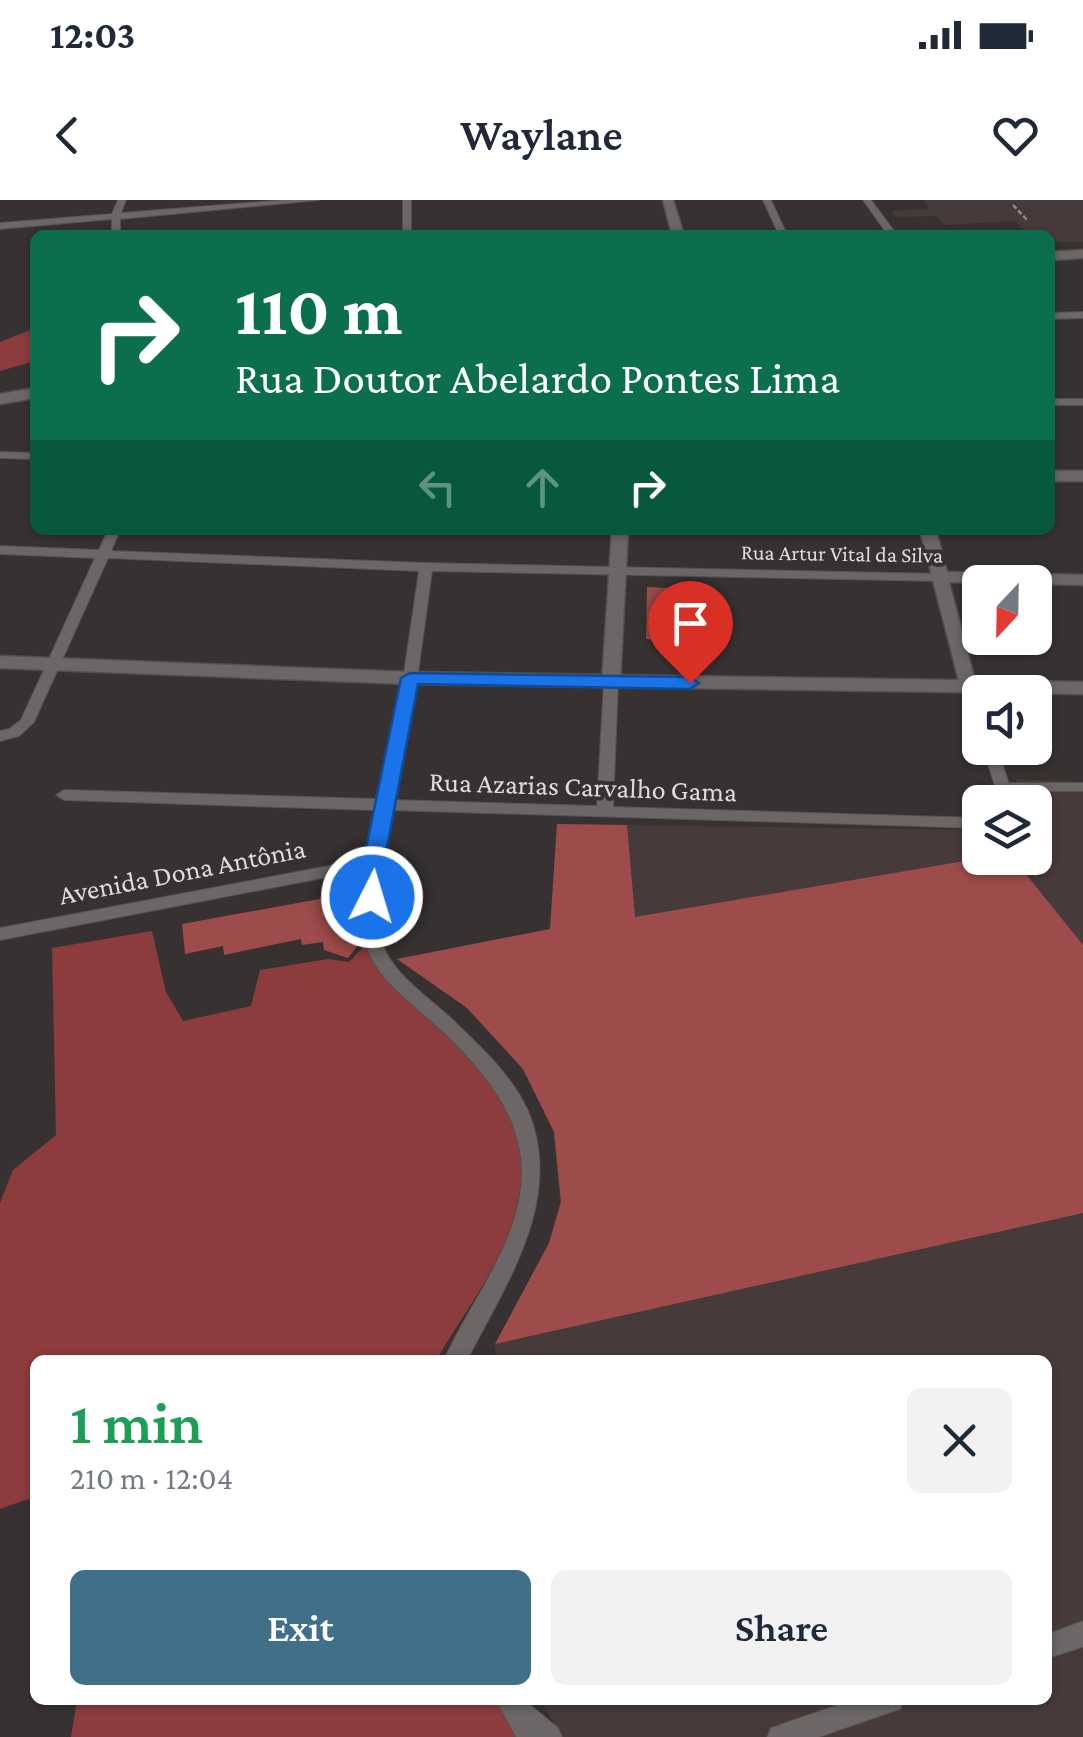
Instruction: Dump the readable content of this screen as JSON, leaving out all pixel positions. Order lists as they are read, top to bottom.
{
  "streets": {
    "street": ["Rua Artur Vital da Silva", "Rua Azarias Carvalho Gama", "Avenida Dona Antônia"]
  },
  "north": "bottom",
  "page": {
    "status": "12:03",
    "header": "Waylane",
    "turn": ["110 m", "Rua Doutor Abelardo Pontes Lima"],
    "heading": ["1 min", "210 m · 12:04"],
    "buttons": ["Exit", "Share"]
  }
}
